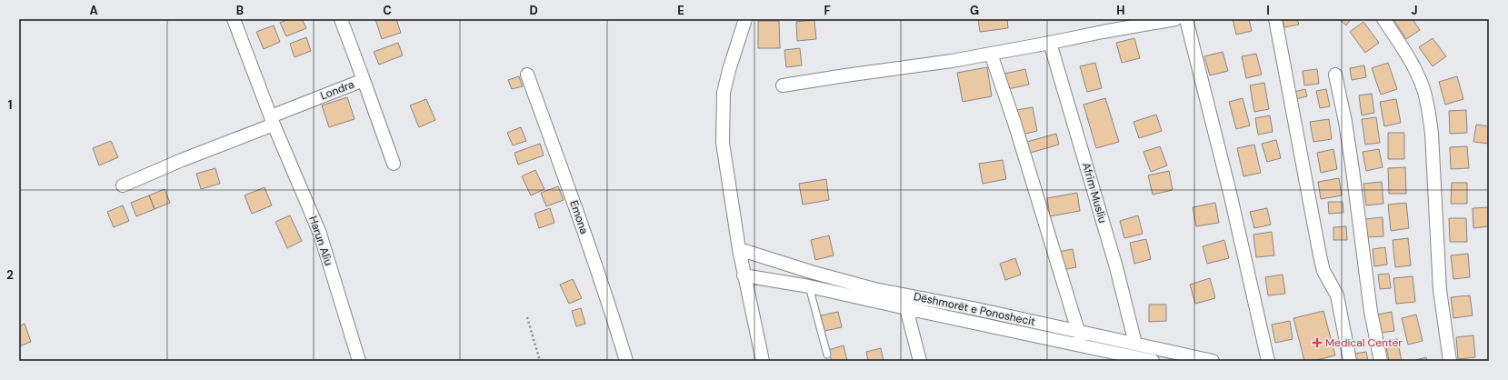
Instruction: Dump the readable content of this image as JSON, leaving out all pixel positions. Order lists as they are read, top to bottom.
{
  "streets": {
    "street": [
      "Londra",
      "Afrim Musliu",
      "Emona",
      "Harun Aliu",
      "Dëshmorët e Ponoshecit"
    ]
  },
  "crossings": [
    ["Londra", "Harun Aliu"],
    ["Afrim Musliu", "Dëshmorët e Ponoshecit"]
  ],
  "places": {
    "health": ["Medical Center"]
  },
  "grid": {
    "columns": [
      "A",
      "B",
      "C",
      "D",
      "E",
      "F",
      "G",
      "H",
      "I",
      "J"
    ],
    "rows": ["1", "2"]
  }
}
